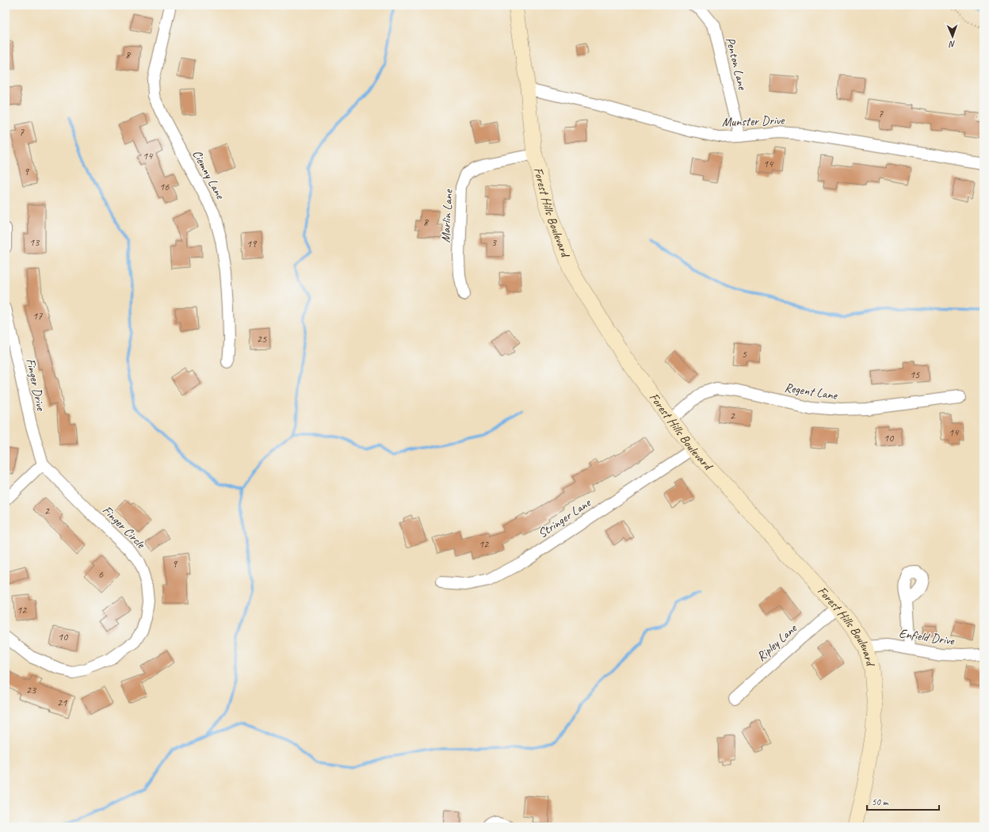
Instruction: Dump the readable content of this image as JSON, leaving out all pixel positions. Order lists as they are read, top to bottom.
{
  "streets": {
    "main road": ["Forest Hills Boulevard"],
    "street": [
      "Penton Lane",
      "Munster Drive",
      "Ciemny Lane",
      "Marlin Lane",
      "Finger Drive",
      "Regent Lane",
      "Stringer Lane",
      "Finger Circle",
      "Enfield Drive",
      "Ripley Lane"
    ]
  },
  "crossings": [
    ["Penton Lane", "Munster Drive"],
    ["Munster Drive", "Forest Hills Boulevard"],
    ["Forest Hills Boulevard", "Marlin Lane"],
    ["Forest Hills Boulevard", "Regent Lane"],
    ["Forest Hills Boulevard", "Stringer Lane"],
    ["Forest Hills Boulevard", "Enfield Drive"],
    ["Forest Hills Boulevard", "Ripley Lane"],
    ["Finger Drive", "Finger Circle"]
  ],
  "house_numbers": [
    "8",
    "7",
    "7",
    "14",
    "14",
    "9",
    "16",
    "8",
    "13",
    "3",
    "19",
    "17",
    "25",
    "5",
    "15",
    "2",
    "14",
    "10",
    "2",
    "12",
    "9",
    "6",
    "12",
    "10",
    "23",
    "21"
  ],
  "scale_bar": "50 m",
  "north": "bottom"
}
